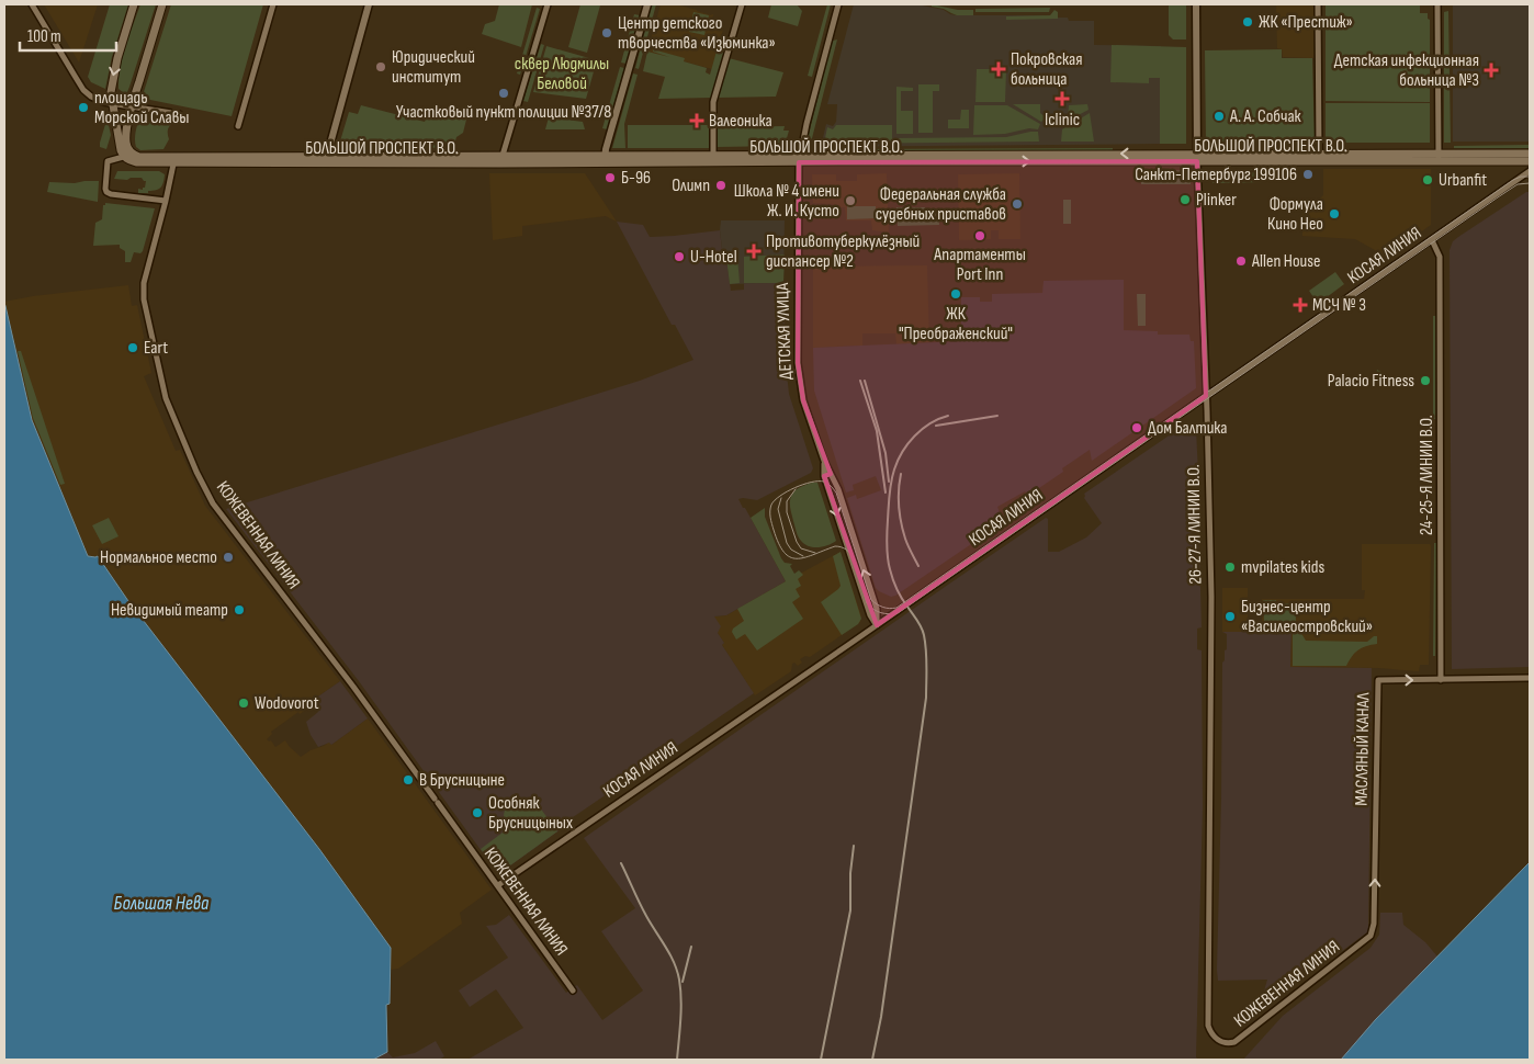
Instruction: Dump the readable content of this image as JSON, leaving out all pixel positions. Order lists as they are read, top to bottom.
{
  "streets": {
    "main road": ["БОЛЬШОЙ ПРОСПЕКТ В.О."],
    "street": [
      "КОСАЯ ЛИНИЯ",
      "ДЕТСКАЯ УЛИЦА",
      "24-25-Я ЛИНИИ В.О.",
      "26-27-Я ЛИНИИ В.О.",
      "КОЖЕВЕННАЯ ЛИНИЯ",
      "МАСЛЯНЫЙ КАНАЛ"
    ]
  },
  "crossings": [
    ["БОЛЬШОЙ ПРОСПЕКТ В.О.", "ДЕТСКАЯ УЛИЦА"],
    ["БОЛЬШОЙ ПРОСПЕКТ В.О.", "26-27-Я ЛИНИИ В.О."],
    ["БОЛЬШОЙ ПРОСПЕКТ В.О.", "КОЖЕВЕННАЯ ЛИНИЯ"],
    ["КОСАЯ ЛИНИЯ", "ДЕТСКАЯ УЛИЦА"],
    ["КОСАЯ ЛИНИЯ", "24-25-Я ЛИНИИ В.О."],
    ["КОСАЯ ЛИНИЯ", "26-27-Я ЛИНИИ В.О."],
    ["КОСАЯ ЛИНИЯ", "КОЖЕВЕННАЯ ЛИНИЯ"],
    ["24-25-Я ЛИНИИ В.О.", "МАСЛЯНЫЙ КАНАЛ"],
    ["26-27-Я ЛИНИИ В.О.", "КОЖЕВЕННАЯ ЛИНИЯ"],
    ["КОЖЕВЕННАЯ ЛИНИЯ", "МАСЛЯНЫЙ КАНАЛ"]
  ],
  "one_way": ["МАСЛЯНЫЙ КАНАЛ"],
  "water": ["Большая Нева"],
  "parks": ["сквер Людмилы Беловой"],
  "places": {
    "other": [
      "ЖК «Престиж»",
      "Центр детского творчества «Изюминка»",
      "Юридический институт",
      "Участковый пункт полиции №37/8",
      "площадь Морской Славы",
      "А. А. Собчак",
      "Санкт-Петербург 199106",
      "Б-96",
      "Urbanfit",
      "Олимп",
      "Plinker",
      "Школа № 4 имени Ж. И. Кусто",
      "Федеральная служба судебных приставов",
      "Формула Кино Нео",
      "Апартаменты Port Inn",
      "U-Hotel",
      "Allen House",
      "ЖК \"Преображенский\"",
      "Eart",
      "Palacio Fitness",
      "Дом Балтика",
      "Нормальное место",
      "mvpilates kids",
      "Невидимый театр",
      "Бизнес-центр «Василеостровский»",
      "Wodovorot",
      "В Брусницыне",
      "Особняк Брусницыных"
    ],
    "health": [
      "Покровская больница",
      "Детская инфекционная больница №3",
      "Iclinic",
      "Валеоника",
      "Противотуберкулёзный диспансер №2",
      "МСЧ № 3"
    ]
  },
  "scale_bar": "100 m"
}
